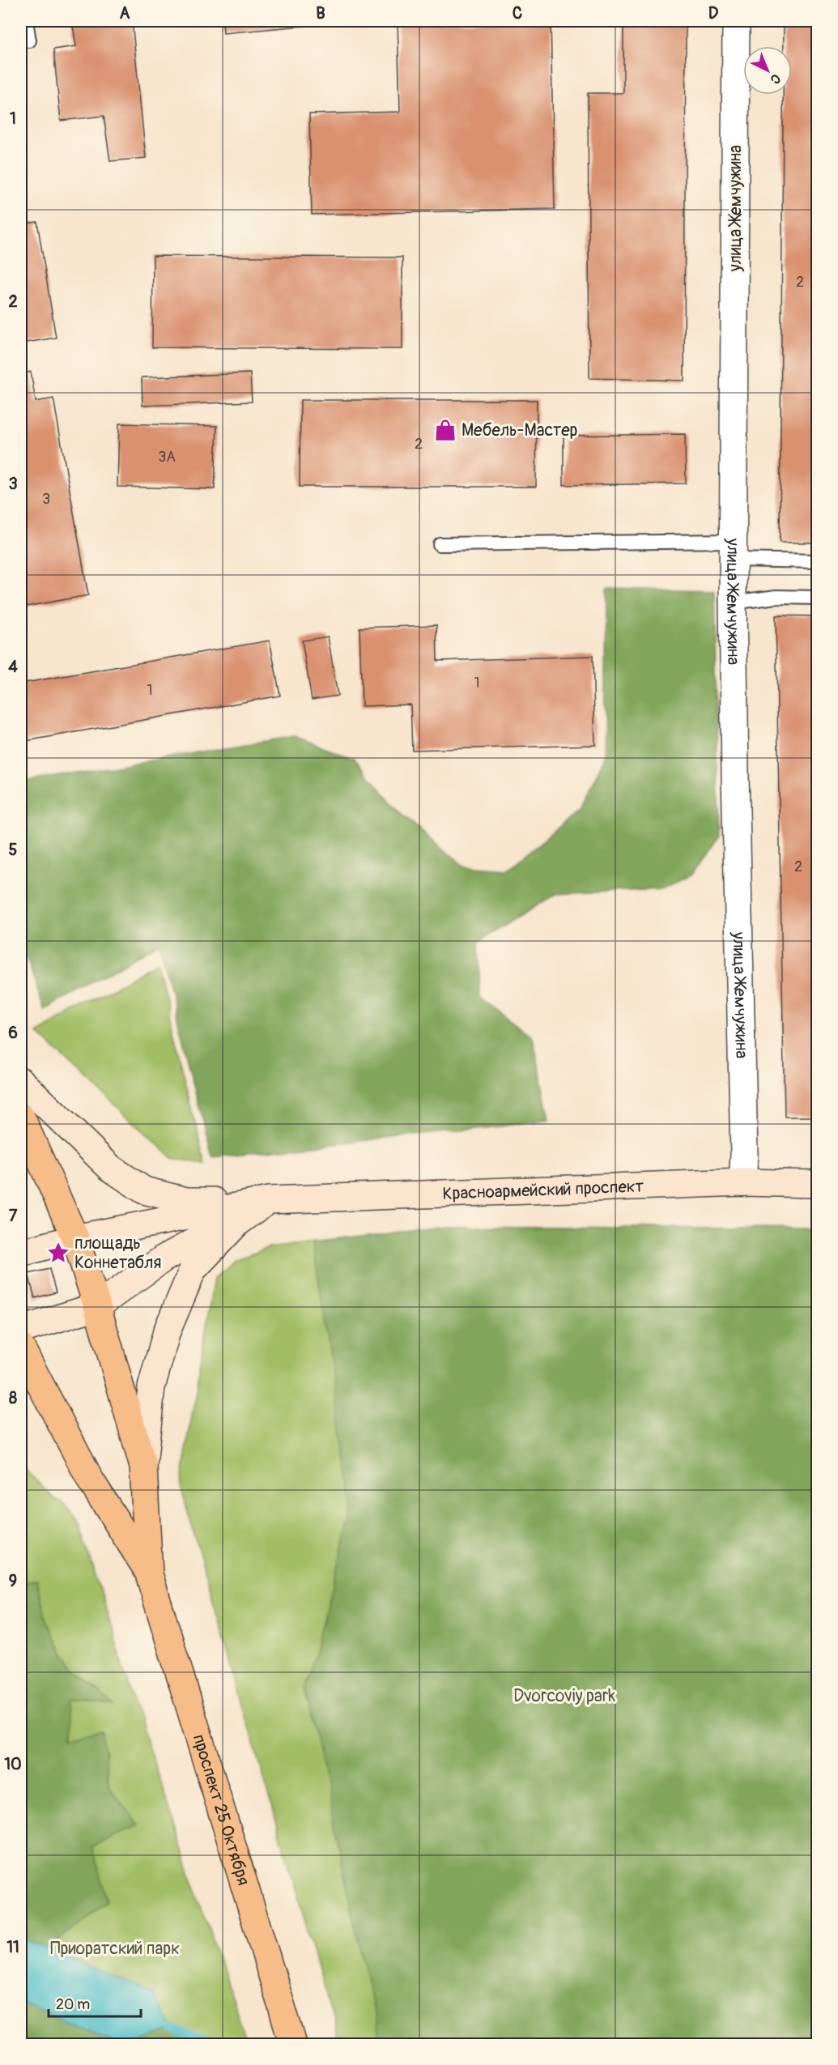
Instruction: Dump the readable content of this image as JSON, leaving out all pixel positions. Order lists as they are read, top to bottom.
{
  "streets": {
    "main road": ["Красноармейский проспект", "проспект 25 Октября"],
    "street": ["улица Жемчужина"]
  },
  "crossings": [
    ["улица Жемчужина", "Красноармейский проспект"]
  ],
  "parks": ["Dvorcoviy park", "Приоратский парк"],
  "places": {
    "shop": ["Мебель-Мастер"],
    "place": ["площадь Коннетабля"]
  },
  "house_numbers": [
    "2",
    "2",
    "3А",
    "3",
    "1",
    "1",
    "2"
  ],
  "scale_bar": "20 m",
  "north": "bottom right",
  "grid": {
    "columns": [
      "A",
      "B",
      "C",
      "D"
    ],
    "rows": [
      "1",
      "2",
      "3",
      "4",
      "5",
      "6",
      "7",
      "8",
      "9",
      "10",
      "11"
    ]
  }
}
